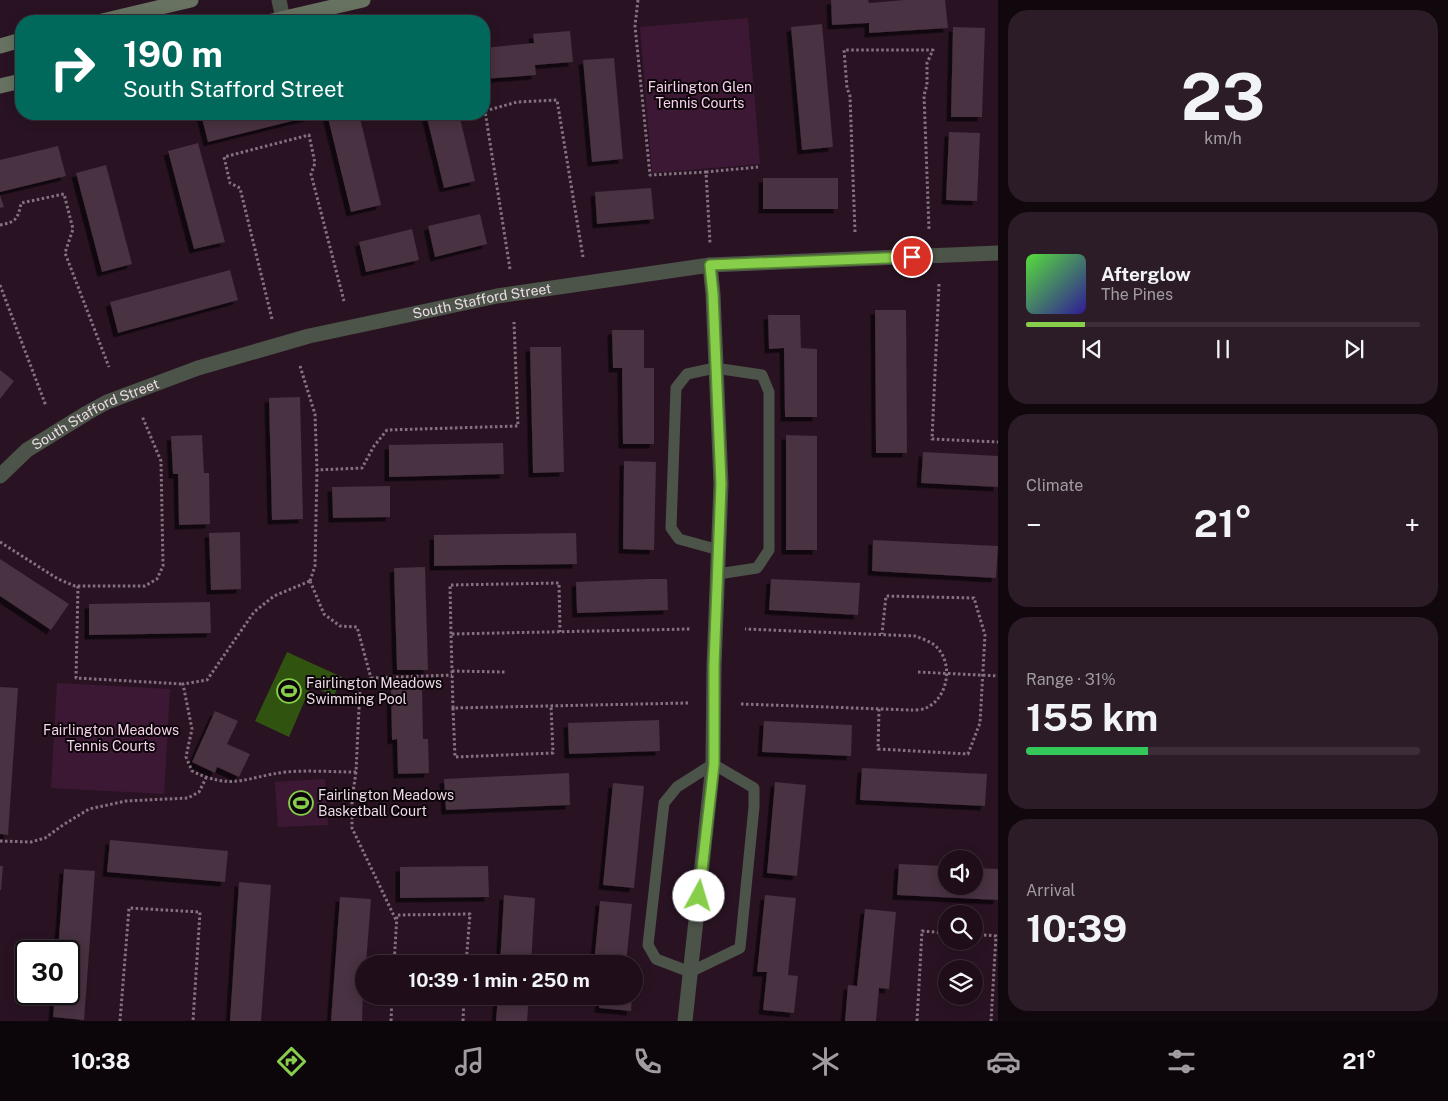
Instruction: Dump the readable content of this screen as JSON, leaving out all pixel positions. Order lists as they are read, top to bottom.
{
  "streets": {
    "street": ["South Stafford Street"]
  },
  "parks": ["Fairlington Glen Tennis Courts", "Fairlington Meadows Tennis Courts"],
  "places": {
    "sports": ["Fairlington Meadows Swimming Pool", "Fairlington Meadows Basketball Court"]
  },
  "page": {
    "tile": [
      ["23", "km/h"],
      "Climate",
      ["Range · 31%", "155 km"],
      ["Arrival", "10:39"]
    ],
    "turn": ["190 m", "South Stafford Street"],
    "song": ["Afterglow", "The Pines"],
    "heat": ["−", "21°", "+"],
    "limit": "30",
    "trip": "10:39 · 1 min · 250 m",
    "tabs": ["10:38", "21°"]
  }
}
